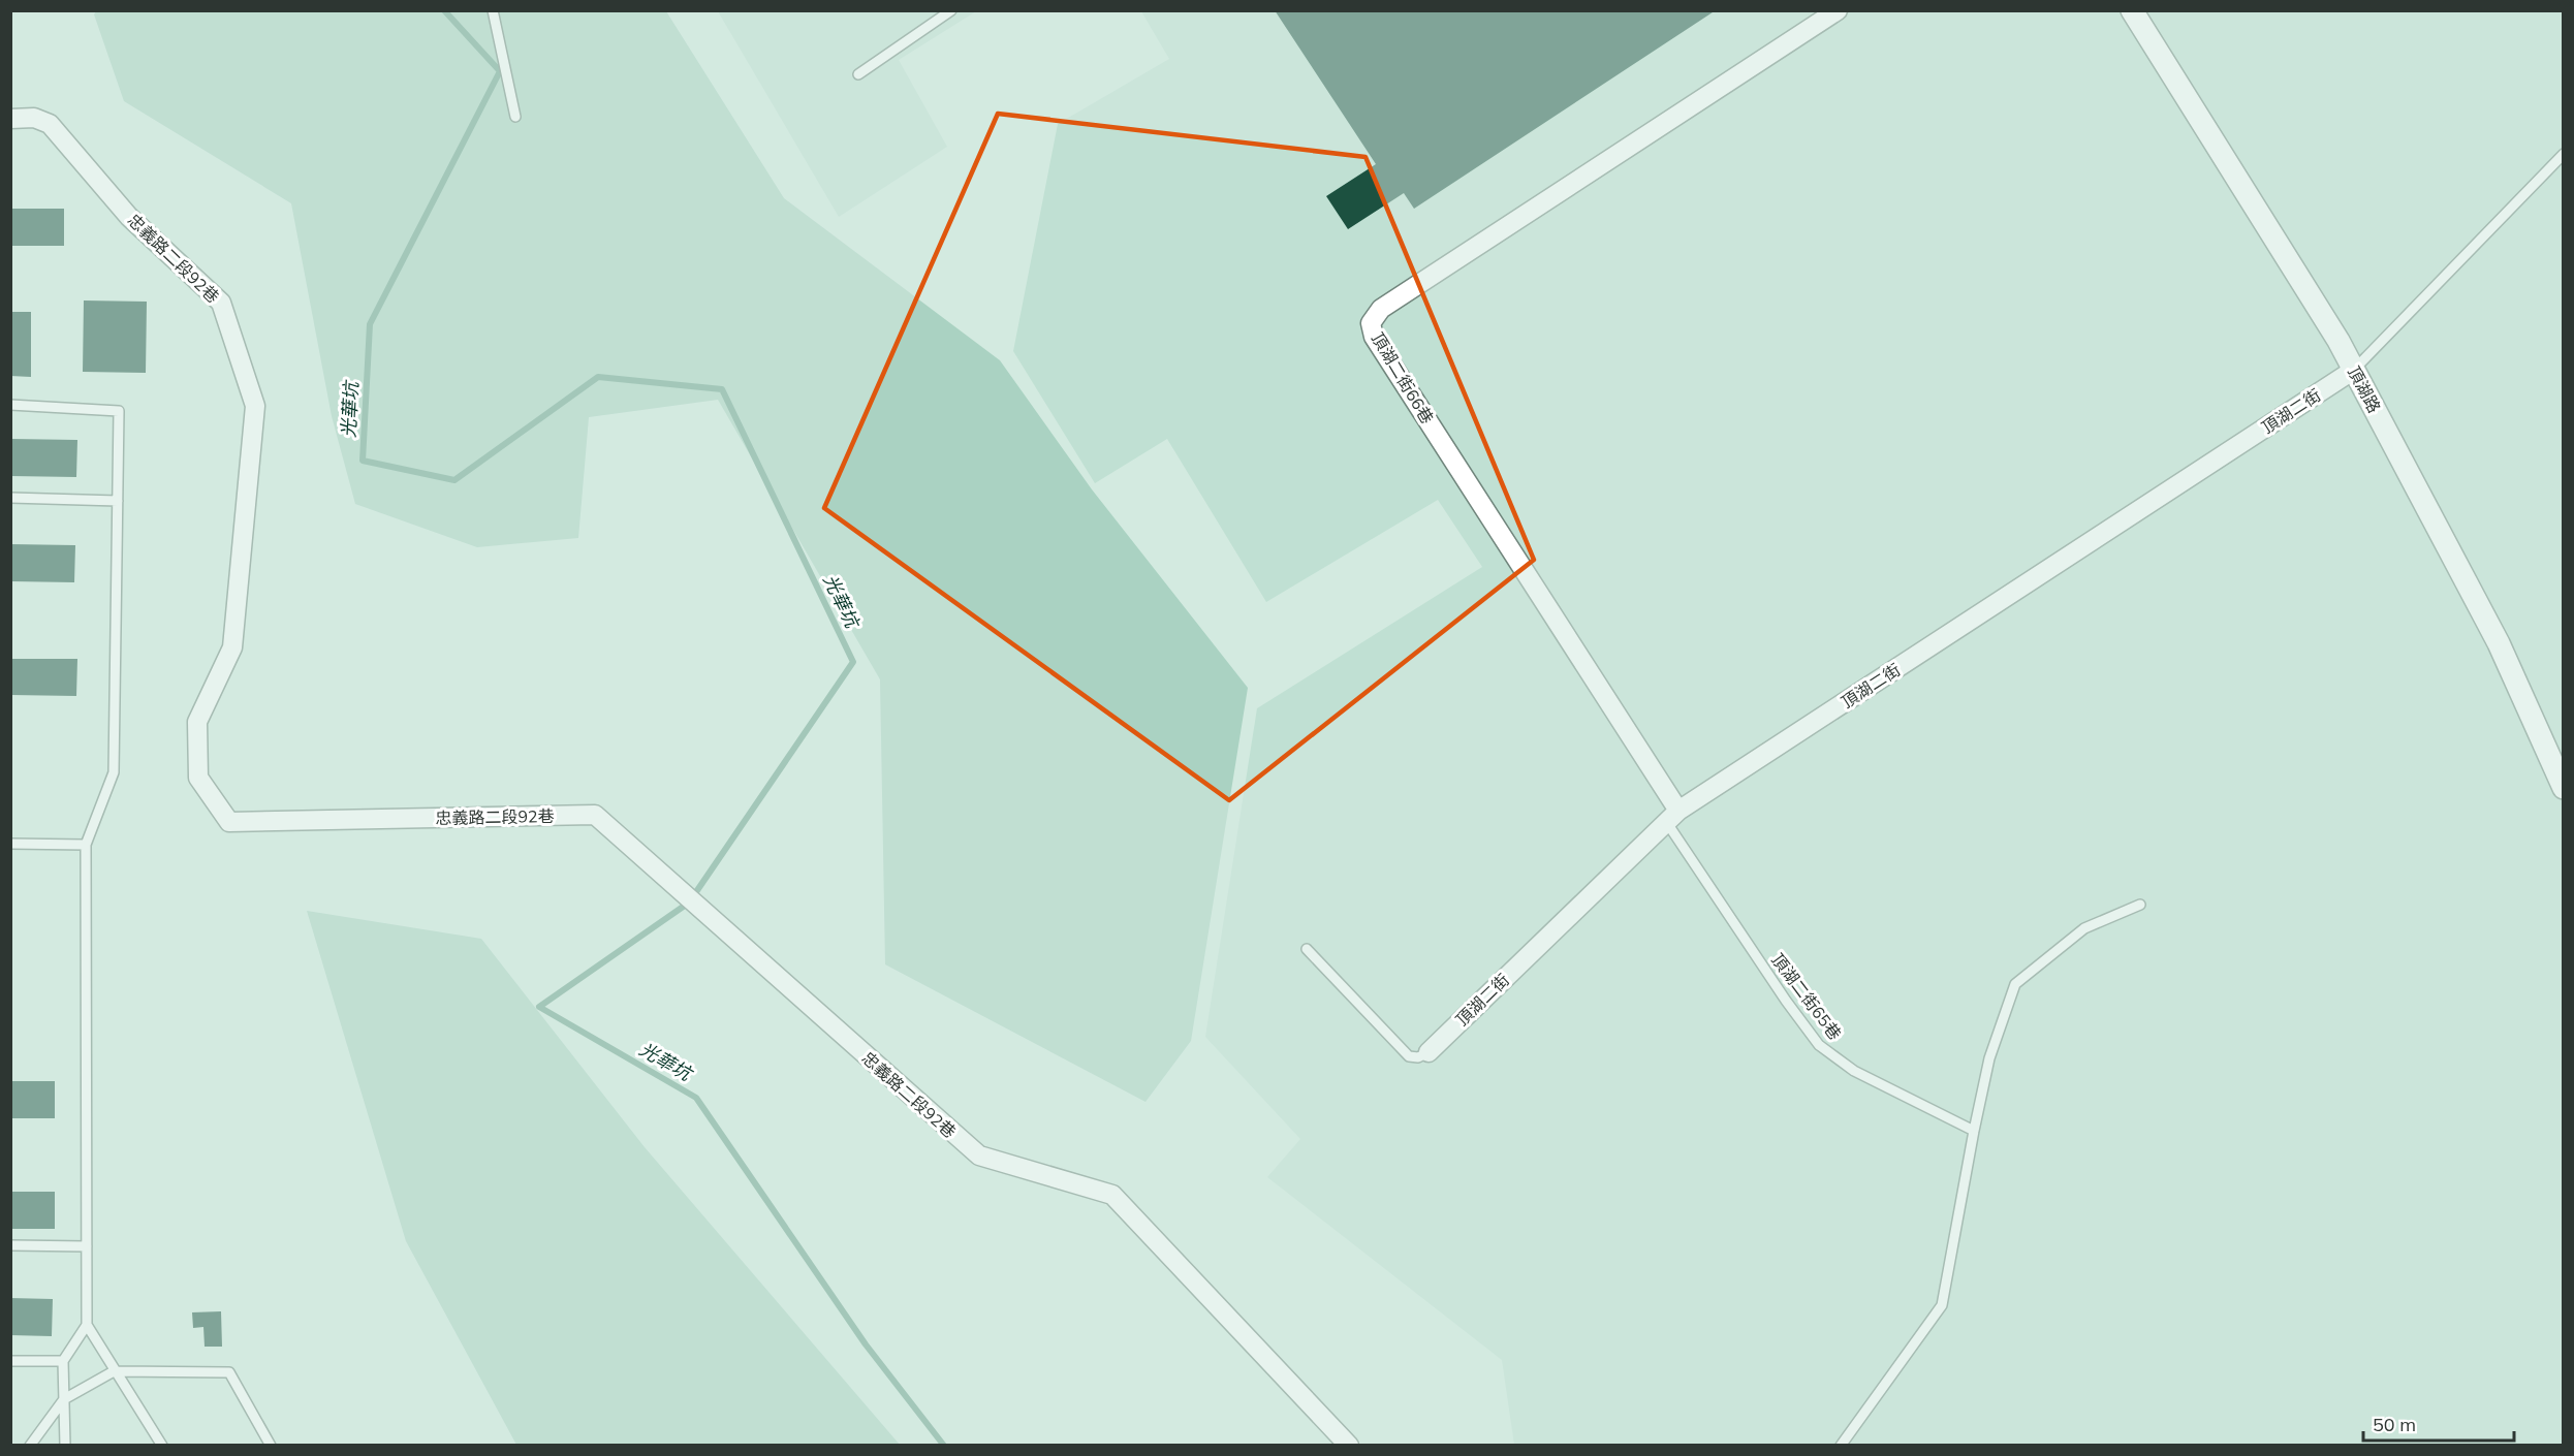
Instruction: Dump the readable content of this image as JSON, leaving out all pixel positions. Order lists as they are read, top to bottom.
{
  "streets": {
    "street": [
      "忠義路二段92巷",
      "頂湖二街66巷",
      "頂湖路",
      "頂湖二街"
    ],
    "lane": ["頂湖二街65巷"]
  },
  "crossings": [
    ["頂湖二街66巷", "頂湖二街"],
    ["頂湖二街66巷", "頂湖二街65巷"],
    ["頂湖路", "頂湖二街"],
    ["頂湖二街", "頂湖二街65巷"]
  ],
  "water": ["光華坑"],
  "scale_bar": "50 m"
}
